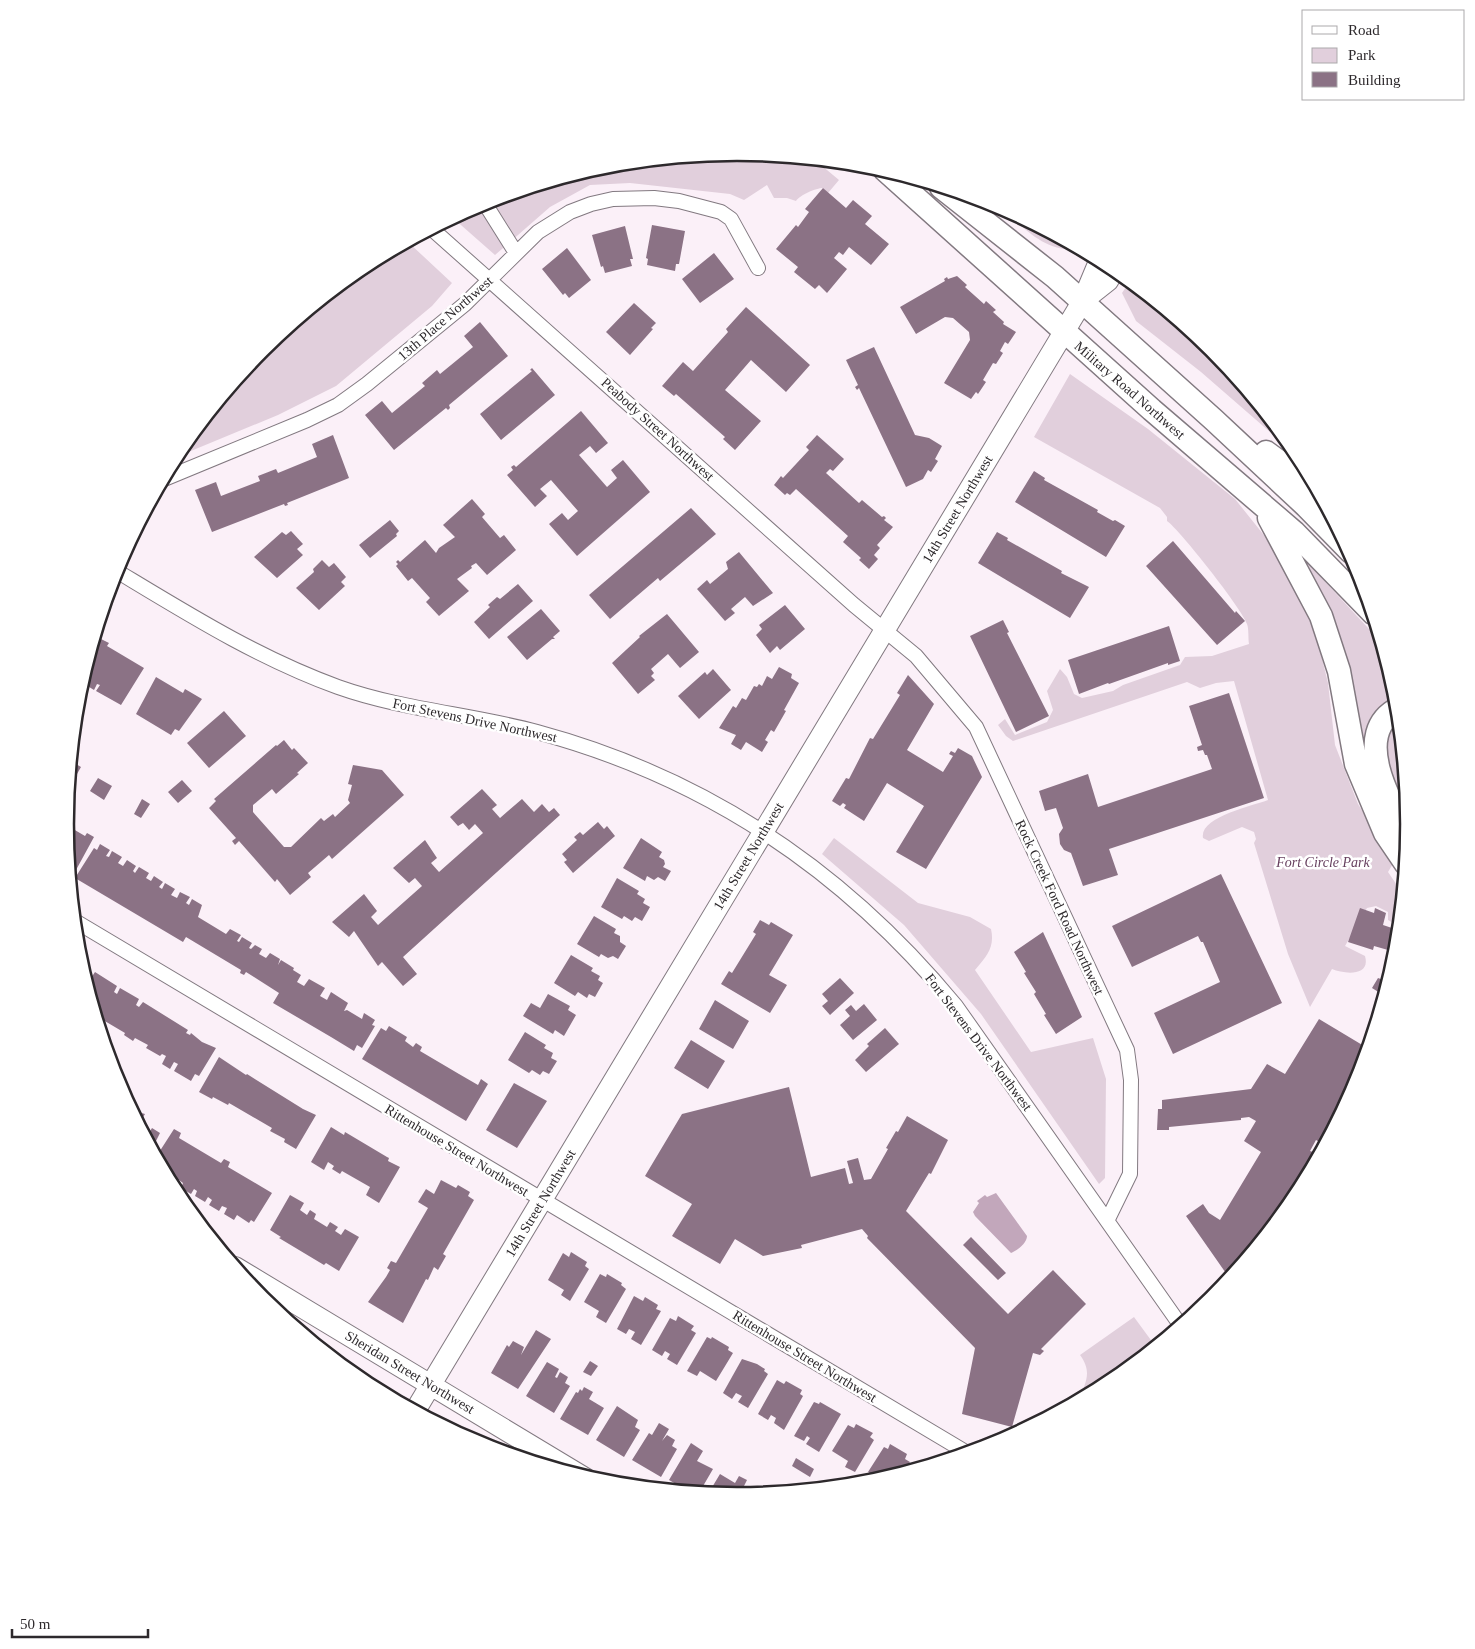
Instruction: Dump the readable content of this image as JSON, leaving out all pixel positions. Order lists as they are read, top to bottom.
{
  "streets": {
    "main road": ["Military Road Northwest"],
    "street": [
      "13th Place Northwest",
      "Peabody Street Northwest",
      "14th Street Northwest",
      "Fort Stevens Drive Northwest",
      "Rock Creek Ford Road Northwest",
      "Rittenhouse Street Northwest",
      "Sheridan Street Northwest"
    ]
  },
  "crossings": [
    ["13th Place Northwest", "Peabody Street Northwest"],
    ["Military Road Northwest", "14th Street Northwest"],
    ["Peabody Street Northwest", "14th Street Northwest"],
    ["Peabody Street Northwest", "Rock Creek Ford Road Northwest"],
    ["14th Street Northwest", "Fort Stevens Drive Northwest"],
    ["14th Street Northwest", "Rock Creek Ford Road Northwest"],
    ["14th Street Northwest", "Rittenhouse Street Northwest"],
    ["14th Street Northwest", "Sheridan Street Northwest"],
    ["Fort Stevens Drive Northwest", "Rock Creek Ford Road Northwest"]
  ],
  "parks": ["Fort Circle Park"],
  "legend": ["Road", "Park", "Building"],
  "scale_bar": "50 m"
}
